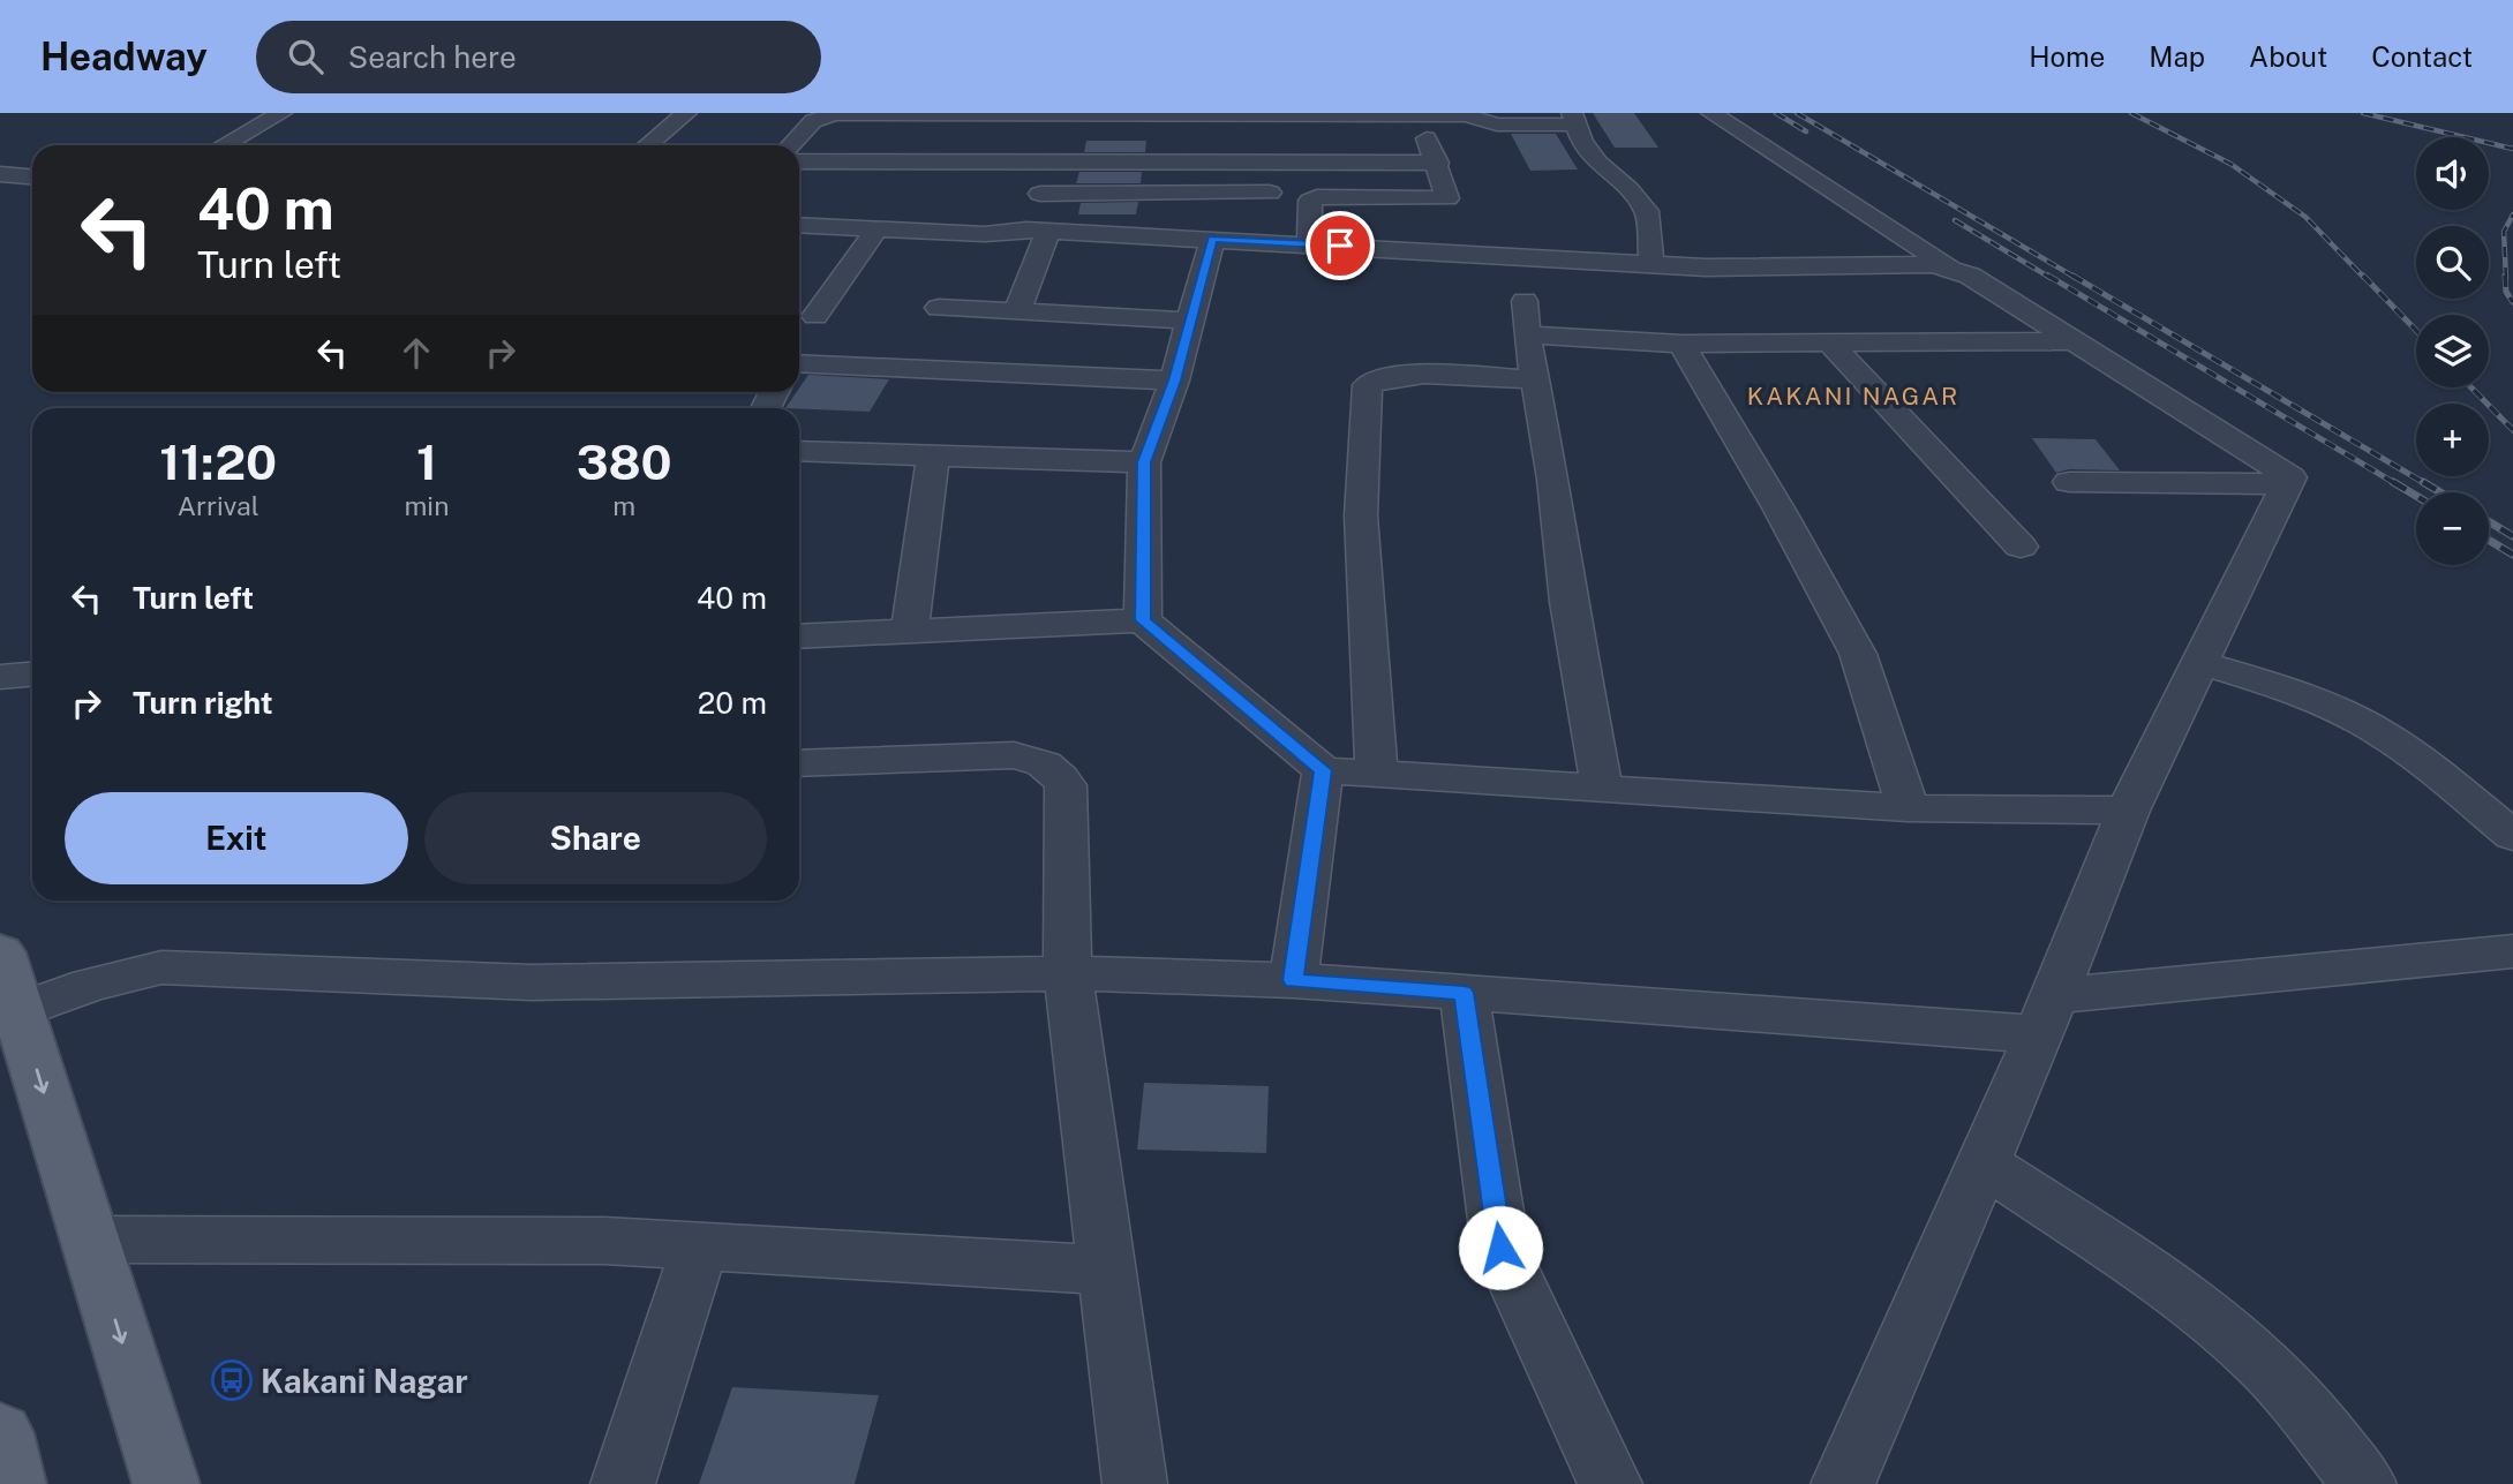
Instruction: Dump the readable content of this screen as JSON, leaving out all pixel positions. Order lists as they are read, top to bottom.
{
  "districts": ["KAKANI NAGAR"],
  "places": {
    "bus stop": ["Kakani Nagar"]
  },
  "page": {
    "header": "Headway",
    "search": "Search here",
    "nav": [
      "Home",
      "Map",
      "About",
      "Contact"
    ],
    "map_buttons": ["+", "−"],
    "turn": ["40 m", "Turn left"],
    "eta": [
      "11:20",
      "Arrival",
      "1",
      "min",
      "380",
      "m"
    ],
    "list": [
      {
        "name": "Turn left",
        "value": "40 m"
      },
      {
        "name": "Turn right",
        "value": "20 m"
      }
    ],
    "buttons": ["Exit", "Share"]
  }
}
